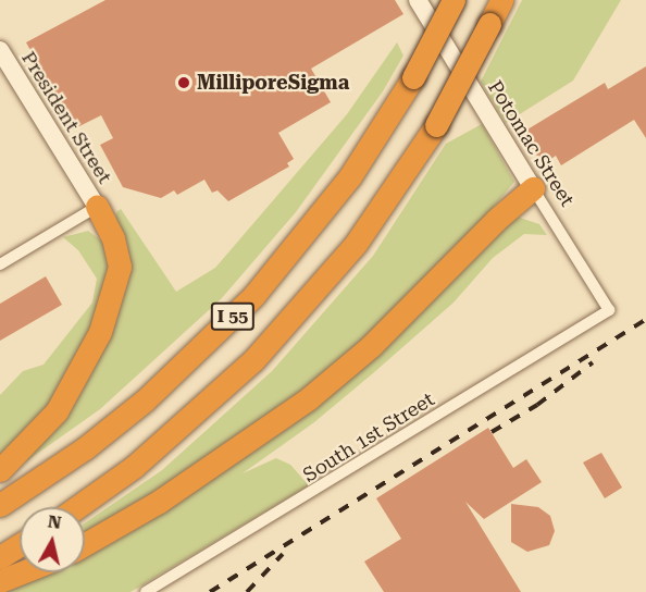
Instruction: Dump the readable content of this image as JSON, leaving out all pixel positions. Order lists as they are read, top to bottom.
{
  "streets": {
    "highway": ["I 55"],
    "street": ["President Street", "Potomac Street", "South 1st Street"]
  },
  "crossings": [
    ["Potomac Street", "South 1st Street"]
  ],
  "places": ["MilliporeSigma"],
  "north": "top"
}
